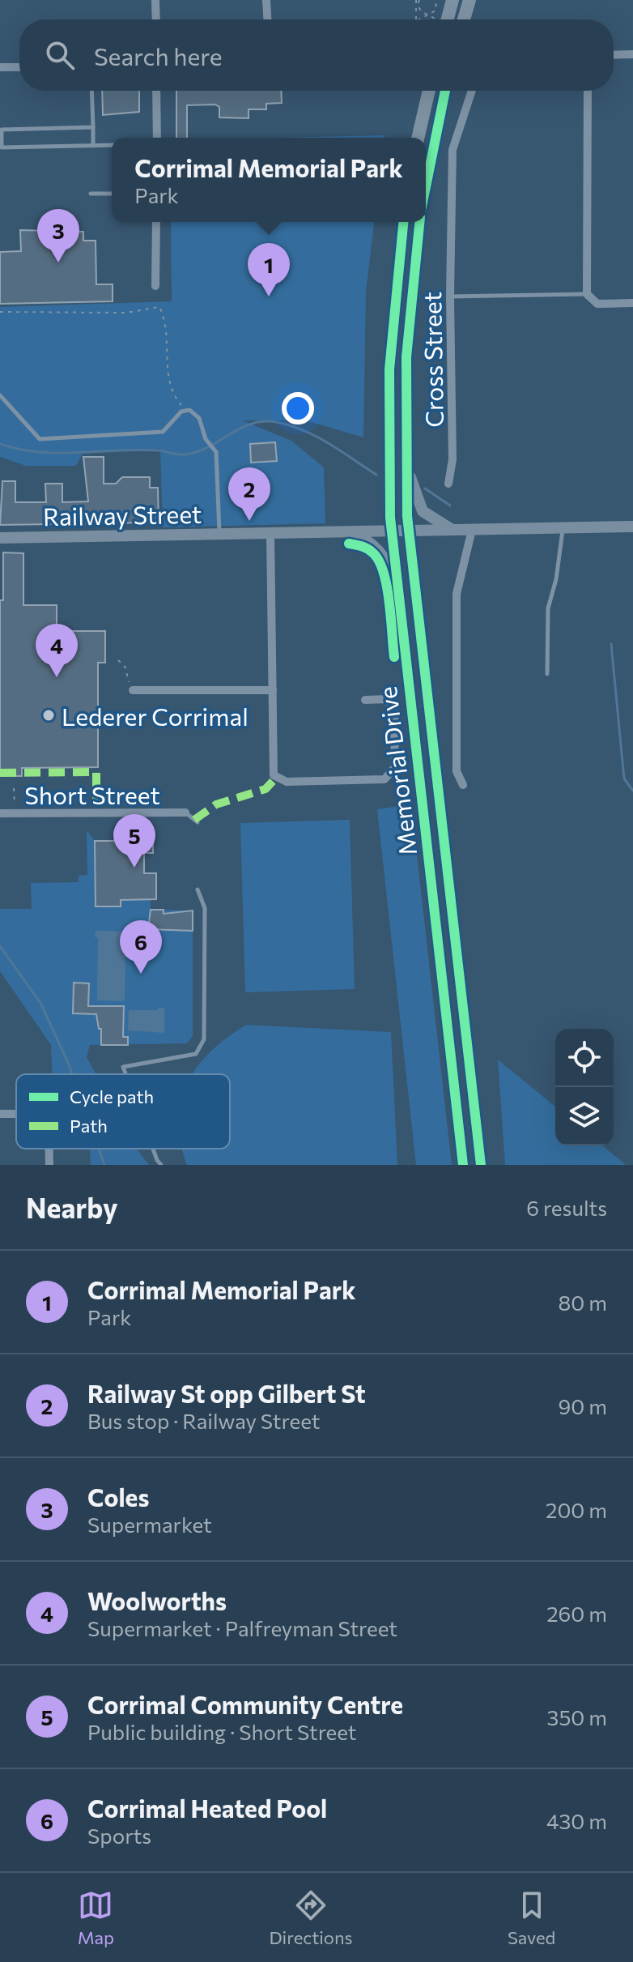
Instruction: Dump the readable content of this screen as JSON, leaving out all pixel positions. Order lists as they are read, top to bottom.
{
  "streets": {
    "main road": ["Railway Street", "Memorial Drive"],
    "street": ["Cross Street", "Short Street"]
  },
  "crossings": [
    ["Railway Street", "Memorial Drive"]
  ],
  "places": ["Lederer Corrimal"],
  "legend": ["Cycle path", "Path"],
  "page": {
    "search": "Search here",
    "popup": ["Corrimal Memorial Park", "Park"],
    "pins": [
      "3",
      "1",
      "2",
      "4",
      "5",
      "6"
    ],
    "heading": ["Nearby", "6 results"],
    "list": [
      {
        "mark": "1",
        "name": "Corrimal Memorial Park",
        "note": "Park",
        "value": "80 m"
      },
      {
        "mark": "2",
        "name": "Railway St opp Gilbert St",
        "note": "Bus stop · Railway Street",
        "value": "90 m"
      },
      {
        "mark": "3",
        "name": "Coles",
        "note": "Supermarket",
        "value": "200 m"
      },
      {
        "mark": "4",
        "name": "Woolworths",
        "note": "Supermarket · Palfreyman Street",
        "value": "260 m"
      },
      {
        "mark": "5",
        "name": "Corrimal Community Centre",
        "note": "Public building · Short Street",
        "value": "350 m"
      },
      {
        "mark": "6",
        "name": "Corrimal Heated Pool",
        "note": "Sports",
        "value": "430 m"
      }
    ],
    "nav": ["Map", "Directions", "Saved"]
  }
}
